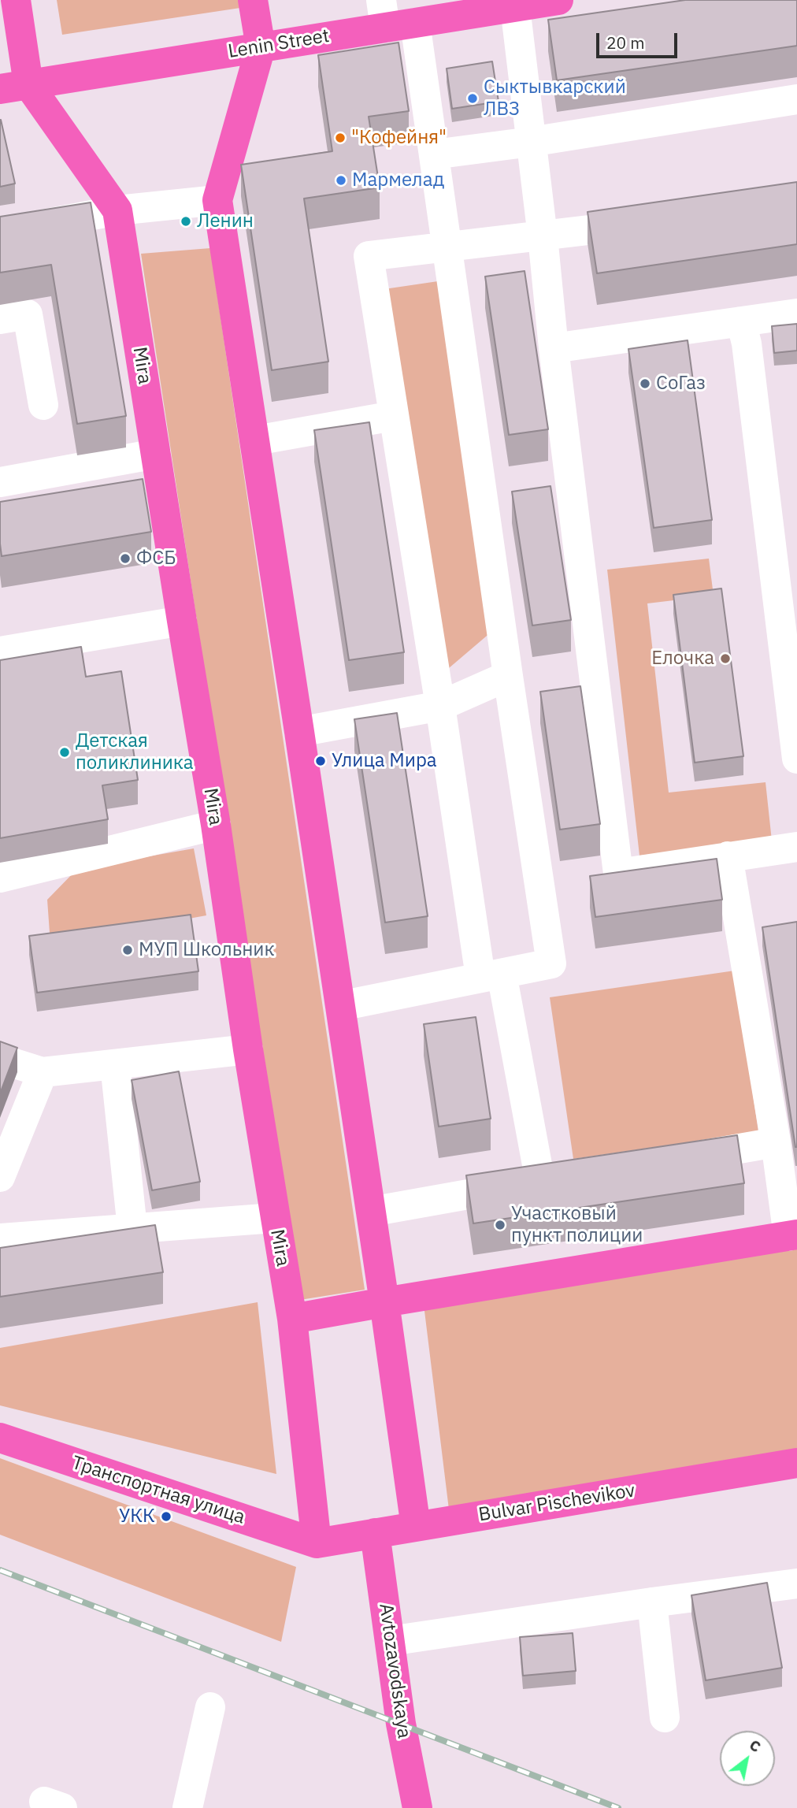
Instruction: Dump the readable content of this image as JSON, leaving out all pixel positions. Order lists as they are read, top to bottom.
{
  "streets": {
    "main road": [
      "Lenin Street",
      "Mira",
      "Транспортная улица",
      "Bulvar Pischevikov",
      "Avtozavodskaya"
    ]
  },
  "crossings": [
    ["Lenin Street", "Mira"],
    ["Mira", "Транспортная улица"],
    ["Mira", "Bulvar Pischevikov"],
    ["Транспортная улица", "Bulvar Pischevikov"],
    ["Bulvar Pischevikov", "Avtozavodskaya"]
  ],
  "places": [
    "Сыктывкарский ЛВЗ",
    "\"Кофейня\"",
    "Мармелад",
    "Ленин",
    "СоГаз",
    "ФСБ",
    "Елочка",
    "Детская поликлиника",
    "Улица Мира",
    "МУП Школьник",
    "Участковый пункт полиции",
    "УКК"
  ],
  "scale_bar": "20 m",
  "north": "top right"
}
